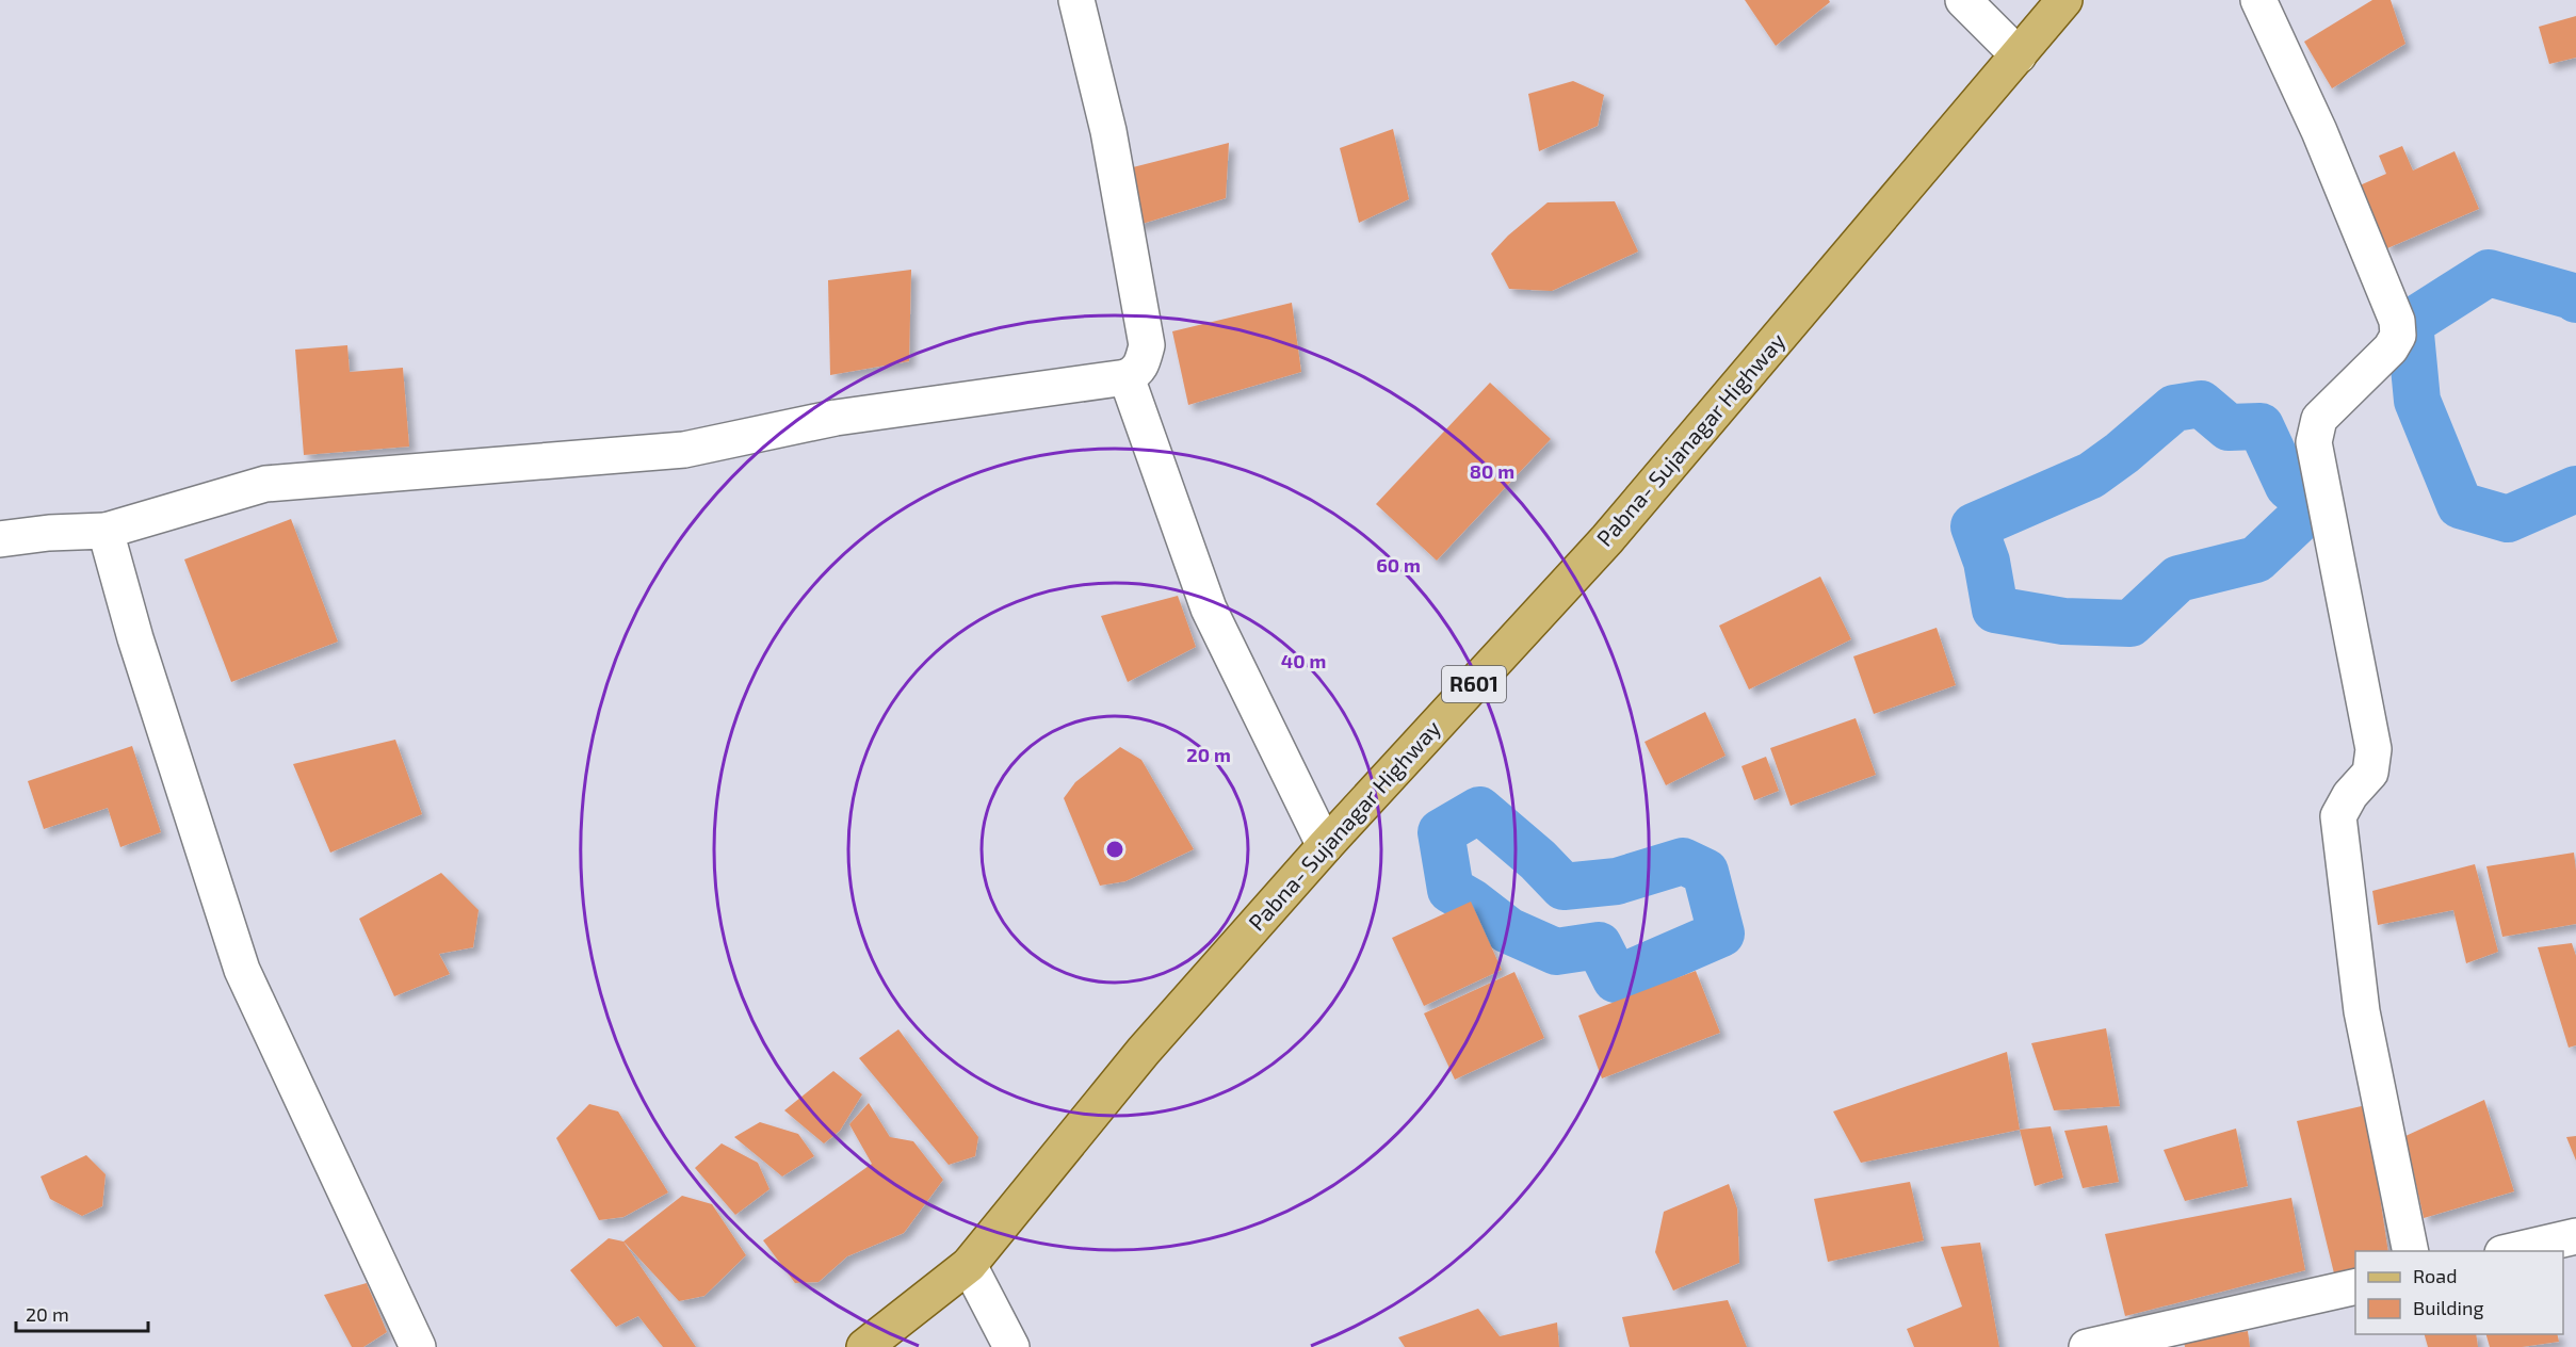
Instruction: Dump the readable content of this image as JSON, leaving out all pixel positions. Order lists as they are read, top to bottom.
{
  "streets": {
    "main road": ["Pabna- Sujanagar Highway", "R601"]
  },
  "legend": ["Road", "Building"],
  "scale_bar": "20 m",
  "rings": [
    "80 m",
    "60 m",
    "40 m",
    "20 m"
  ]
}
